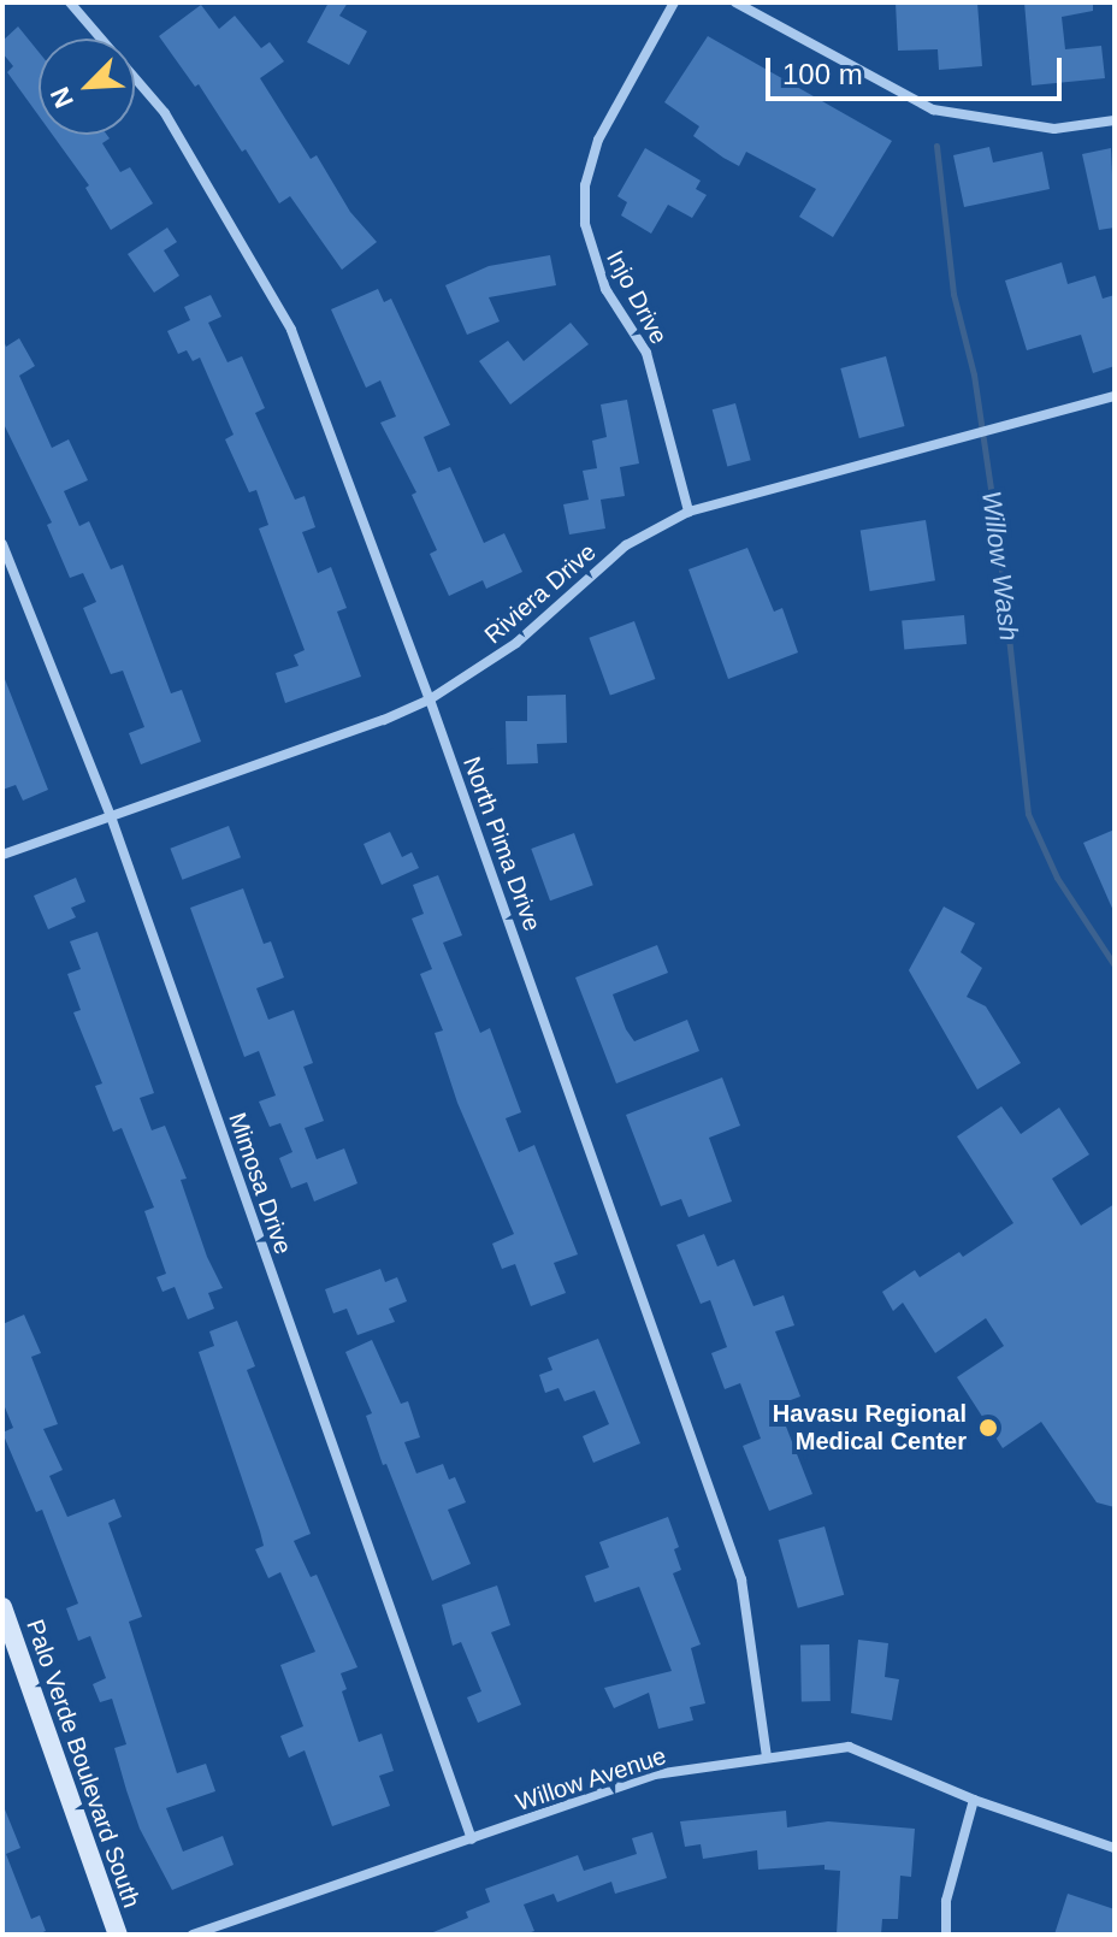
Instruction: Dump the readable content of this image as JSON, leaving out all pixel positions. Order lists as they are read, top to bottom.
{
  "streets": {
    "main road": ["Palo Verde Boulevard South"],
    "street": [
      "Injo Drive",
      "Riviera Drive",
      "North Pima Drive",
      "Mimosa Drive",
      "Willow Avenue"
    ]
  },
  "crossings": [
    ["Injo Drive", "Riviera Drive"],
    ["Riviera Drive", "North Pima Drive"],
    ["Riviera Drive", "Mimosa Drive"],
    ["North Pima Drive", "Willow Avenue"],
    ["Mimosa Drive", "Willow Avenue"]
  ],
  "water": ["Willow Wash"],
  "places": ["Havasu Regional Medical Center"],
  "scale_bar": "100 m",
  "north": "bottom left"
}
